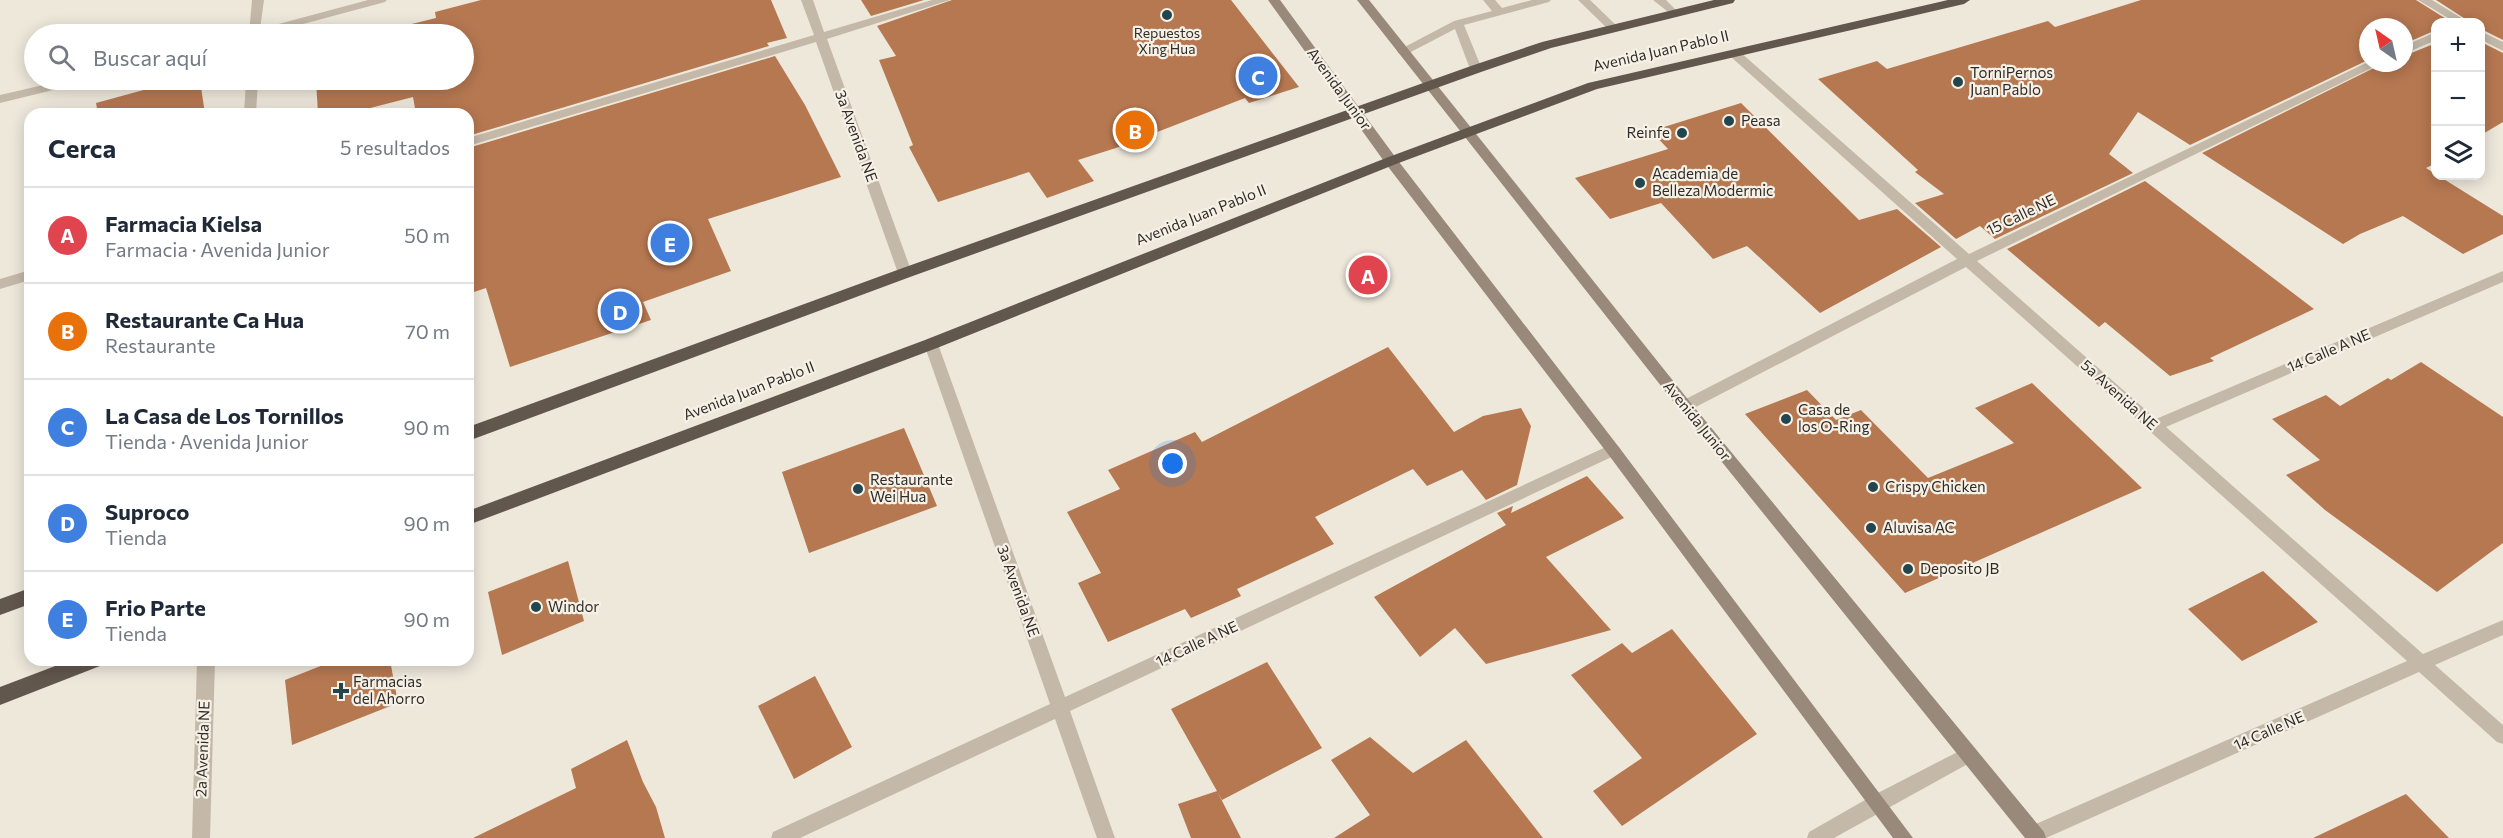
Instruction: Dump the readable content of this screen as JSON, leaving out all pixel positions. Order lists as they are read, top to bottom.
{
  "streets": {
    "highway": ["Avenida Juan Pablo II"],
    "main road": ["Avenida Junior"],
    "street": [
      "3a Avenida NE",
      "15 Calle NE",
      "14 Calle A NE",
      "5a Avenida NE",
      "14 Calle NE",
      "2a Avenida NE"
    ]
  },
  "crossings": [
    ["Avenida Juan Pablo II", "Avenida Junior"],
    ["Avenida Juan Pablo II", "3a Avenida NE"],
    ["Avenida Juan Pablo II", "5a Avenida NE"],
    ["Avenida Junior", "15 Calle NE"],
    ["Avenida Junior", "14 Calle A NE"],
    ["Avenida Junior", "14 Calle NE"],
    ["3a Avenida NE", "14 Calle A NE"],
    ["15 Calle NE", "5a Avenida NE"],
    ["14 Calle A NE", "5a Avenida NE"],
    ["5a Avenida NE", "14 Calle NE"]
  ],
  "places": {
    "other": [
      "Repuestos Xing Hua",
      "TorniPernos Juan Pablo",
      "Peasa",
      "Reinfe",
      "Academia de Belleza Modermic",
      "Casa de los O-Ring",
      "Crispy Chicken",
      "Restaurante Wei Hua",
      "Aluvisa AC",
      "Deposito JB",
      "Windor"
    ],
    "health": ["Farmacias del Ahorro"]
  },
  "north": "top left",
  "page": {
    "map_buttons": ["+", "−"],
    "search": "Buscar aquí",
    "pins": [
      "C",
      "B",
      "E",
      "A",
      "D"
    ],
    "heading": ["Cerca", "5 resultados"],
    "list": [
      {
        "mark": "A",
        "name": "Farmacia Kielsa",
        "note": "Farmacia · Avenida Junior",
        "value": "50 m"
      },
      {
        "mark": "B",
        "name": "Restaurante Ca Hua",
        "note": "Restaurante",
        "value": "70 m"
      },
      {
        "mark": "C",
        "name": "La Casa de Los Tornillos",
        "note": "Tienda · Avenida Junior",
        "value": "90 m"
      },
      {
        "mark": "D",
        "name": "Suproco",
        "note": "Tienda",
        "value": "90 m"
      },
      {
        "mark": "E",
        "name": "Frio Parte",
        "note": "Tienda",
        "value": "90 m"
      }
    ]
  }
}
